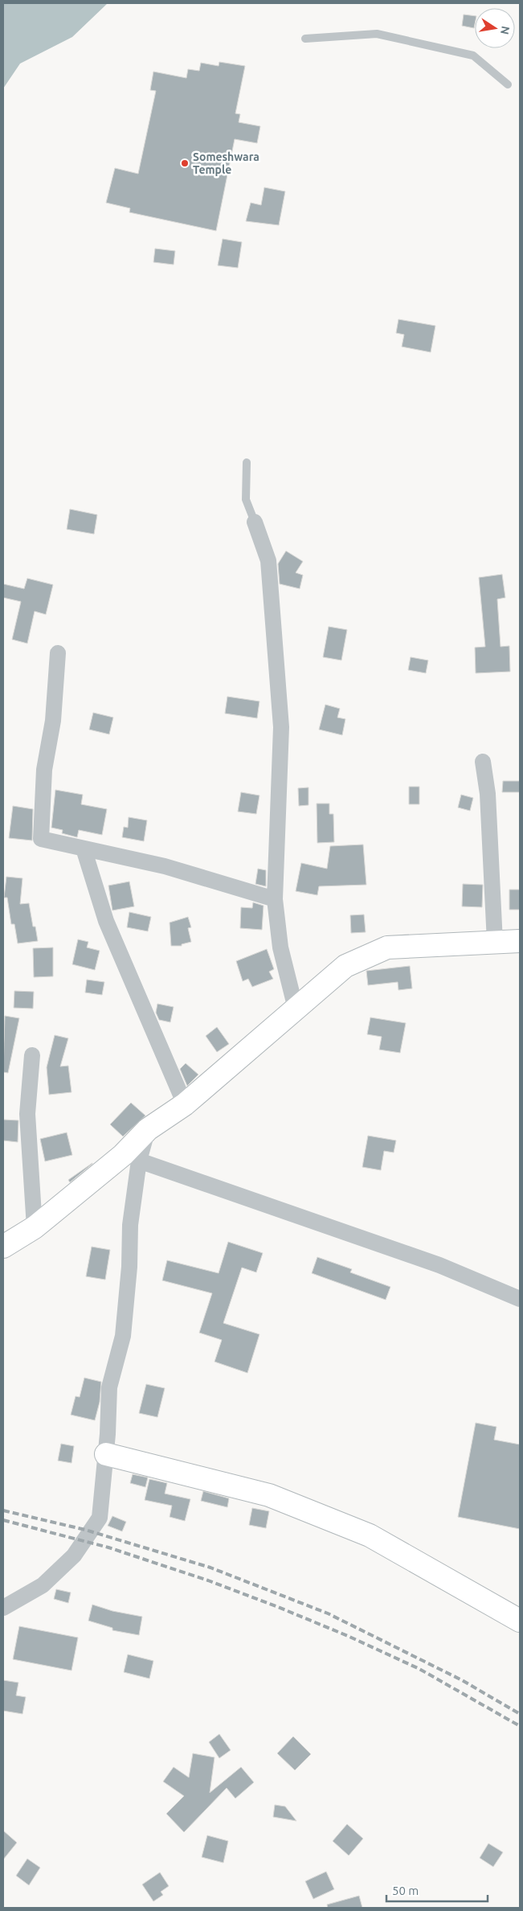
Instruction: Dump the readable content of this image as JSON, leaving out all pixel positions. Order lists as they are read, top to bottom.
{
  "places": ["Someshwara Temple"],
  "scale_bar": "50 m",
  "north": "right"
}
